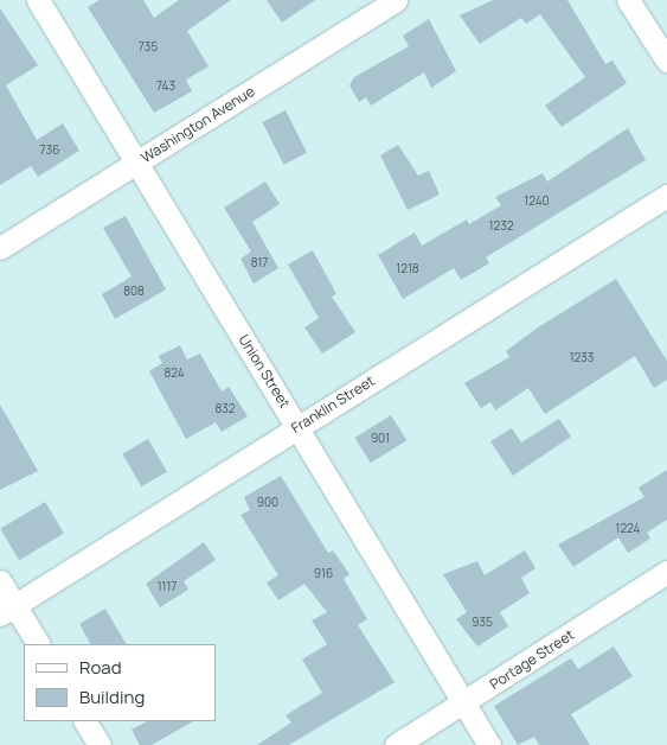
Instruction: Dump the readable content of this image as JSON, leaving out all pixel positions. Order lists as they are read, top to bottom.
{
  "streets": {
    "street": [
      "Washington Avenue",
      "Union Street",
      "Franklin Street",
      "Portage Street"
    ]
  },
  "crossings": [
    ["Washington Avenue", "Union Street"],
    ["Union Street", "Franklin Street"],
    ["Union Street", "Portage Street"]
  ],
  "house_numbers": [
    "735",
    "743",
    "736",
    "1240",
    "1232",
    "817",
    "1218",
    "808",
    "1233",
    "824",
    "832",
    "901",
    "900",
    "1224",
    "916",
    "1117",
    "935"
  ],
  "legend": ["Road", "Building"]
}
